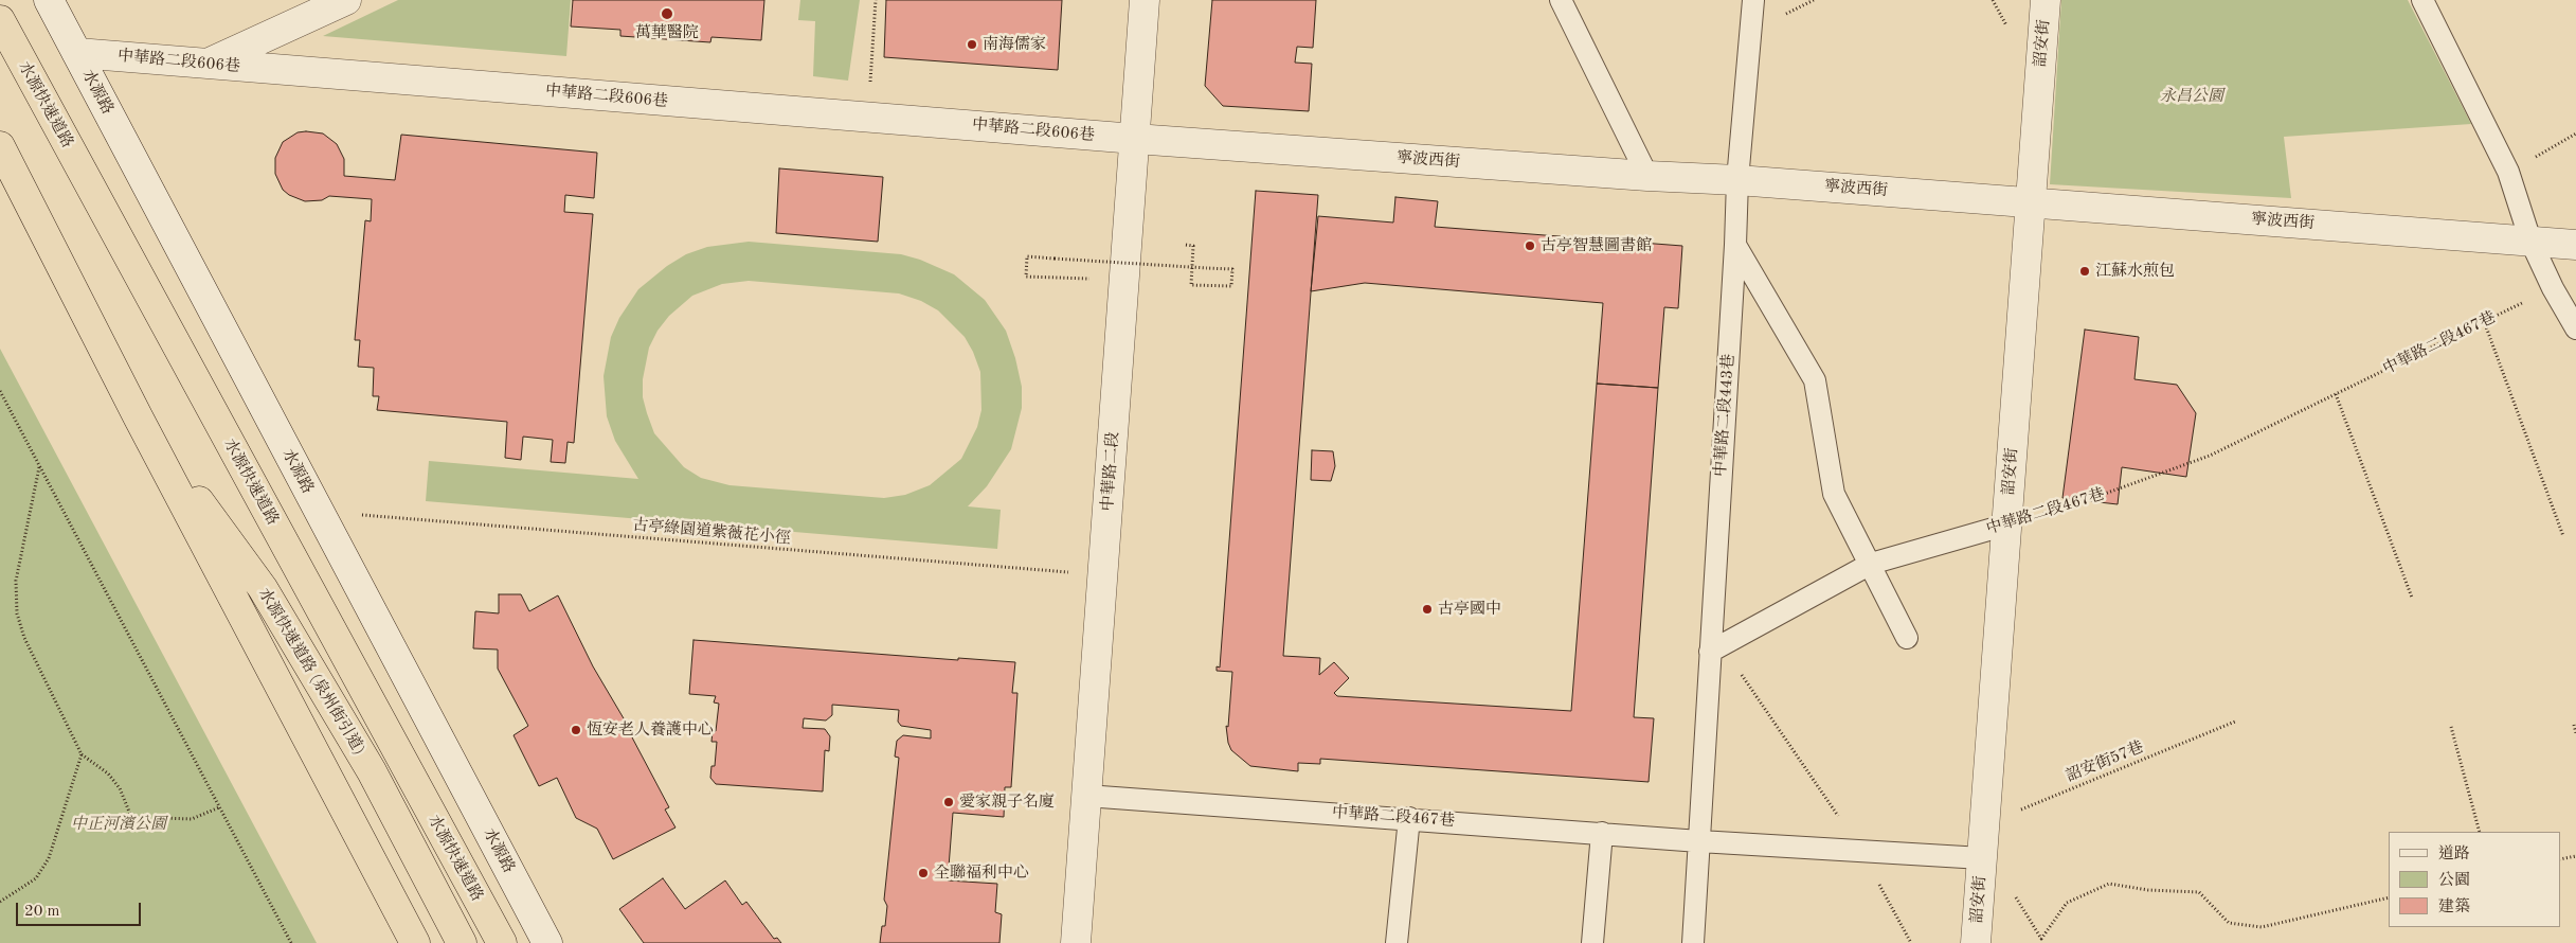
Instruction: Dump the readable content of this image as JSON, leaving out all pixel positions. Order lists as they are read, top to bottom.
{
  "streets": {
    "highway": ["水源快速道路", "水源快速道路 (泉州街引道)"],
    "street": [
      "詔安街",
      "中華路二段606巷",
      "水源路",
      "寧波西街",
      "中華路二段"
    ],
    "lane": ["中華路二段467巷", "中華路二段443巷"],
    "path": ["古亭綠園道紫薇花小徑", "詔安街57巷"]
  },
  "crossings": [
    ["詔安街", "寧波西街"],
    ["詔安街", "中華路二段467巷"],
    ["詔安街", "詔安街57巷"],
    ["中華路二段606巷", "水源路"],
    ["中華路二段606巷", "寧波西街"],
    ["中華路二段606巷", "中華路二段"],
    ["水源路", "古亭綠園道紫薇花小徑"],
    ["寧波西街", "中華路二段443巷"],
    ["寧波西街", "中華路二段"],
    ["中華路二段467巷", "中華路二段443巷"],
    ["中華路二段467巷", "中華路二段"],
    ["中華路二段", "古亭綠園道紫薇花小徑"]
  ],
  "parks": ["永昌公園", "中正河濱公園"],
  "places": [
    "萬華醫院",
    "南海儒家",
    "古亭智慧圖書館",
    "江蘇水煎包",
    "古亭國中",
    "恆安老人養護中心",
    "愛家親子名廈",
    "全聯福利中心"
  ],
  "legend": ["道路", "公園", "建築"],
  "scale_bar": "20 m"
}
